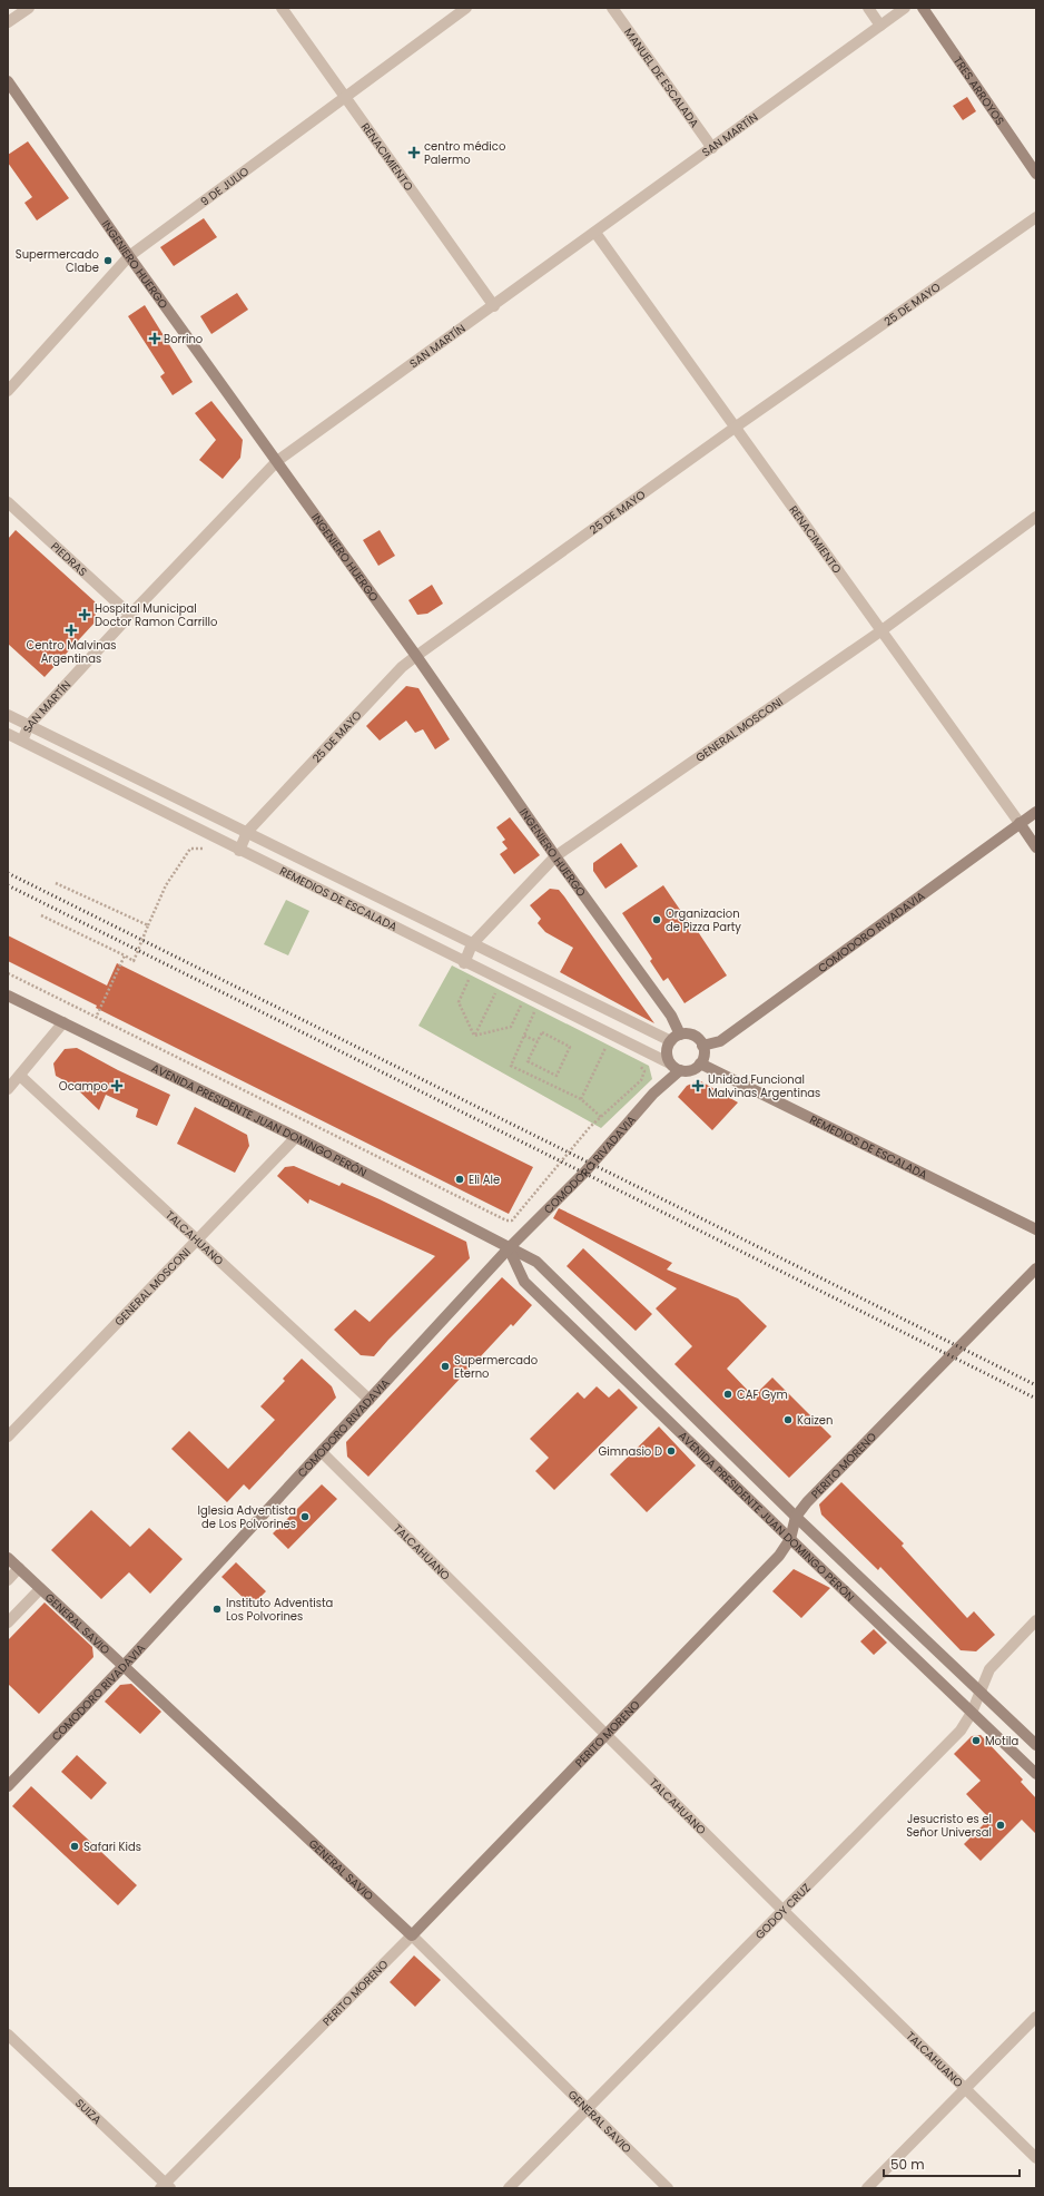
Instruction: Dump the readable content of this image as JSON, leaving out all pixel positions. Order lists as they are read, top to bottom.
{
  "streets": {
    "street": [
      "MANUEL DE ESCALADA",
      "TRES ARROYOS",
      "SAN MARTÍN",
      "RENACIMIENTO",
      "9 DE JULIO",
      "INGENIERO HUERGO",
      "25 DE MAYO",
      "PIEDRAS",
      "GENERAL MOSCONI",
      "REMEDIOS DE ESCALADA",
      "COMODORO RIVADAVIA",
      "AVENIDA PRESIDENTE JUAN DOMINGO PERÓN",
      "TALCAHUANO",
      "PERITO MORENO",
      "GENERAL SAVIO",
      "GODOY CRUZ",
      "SUIZA"
    ]
  },
  "crossings": [
    ["MANUEL DE ESCALADA", "SAN MARTÍN"],
    ["SAN MARTÍN", "RENACIMIENTO"],
    ["SAN MARTÍN", "INGENIERO HUERGO"],
    ["SAN MARTÍN", "PIEDRAS"],
    ["SAN MARTÍN", "REMEDIOS DE ESCALADA"],
    ["RENACIMIENTO", "9 DE JULIO"],
    ["RENACIMIENTO", "25 DE MAYO"],
    ["RENACIMIENTO", "GENERAL MOSCONI"],
    ["RENACIMIENTO", "COMODORO RIVADAVIA"],
    ["9 DE JULIO", "INGENIERO HUERGO"],
    ["INGENIERO HUERGO", "25 DE MAYO"],
    ["INGENIERO HUERGO", "GENERAL MOSCONI"],
    ["INGENIERO HUERGO", "REMEDIOS DE ESCALADA"],
    ["INGENIERO HUERGO", "COMODORO RIVADAVIA"],
    ["25 DE MAYO", "REMEDIOS DE ESCALADA"],
    ["GENERAL MOSCONI", "REMEDIOS DE ESCALADA"],
    ["GENERAL MOSCONI", "AVENIDA PRESIDENTE JUAN DOMINGO PERÓN"],
    ["GENERAL MOSCONI", "TALCAHUANO"],
    ["REMEDIOS DE ESCALADA", "COMODORO RIVADAVIA"],
    ["COMODORO RIVADAVIA", "AVENIDA PRESIDENTE JUAN DOMINGO PERÓN"],
    ["COMODORO RIVADAVIA", "TALCAHUANO"],
    ["COMODORO RIVADAVIA", "GENERAL SAVIO"],
    ["AVENIDA PRESIDENTE JUAN DOMINGO PERÓN", "PERITO MORENO"],
    ["AVENIDA PRESIDENTE JUAN DOMINGO PERÓN", "GODOY CRUZ"],
    ["TALCAHUANO", "PERITO MORENO"],
    ["TALCAHUANO", "GODOY CRUZ"],
    ["PERITO MORENO", "GENERAL SAVIO"],
    ["PERITO MORENO", "SUIZA"],
    ["GENERAL SAVIO", "GODOY CRUZ"]
  ],
  "places": {
    "health": [
      "centro médico Palermo",
      "Borrino",
      "Hospital Municipal Doctor Ramon Carrillo",
      "Centro Malvinas Argentinas",
      "Ocampo",
      "Unidad Funcional Malvinas Argentinas"
    ],
    "other": [
      "Supermercado Clabe",
      "Organizacion de Pizza Party",
      "Eli Ale",
      "Supermercado Eterno",
      "CAF Gym",
      "Kaizen",
      "Gimnasio D",
      "Iglesia Adventista de Los Polvorines",
      "Instituto Adventista Los Polvorines",
      "Motila",
      "Jesucristo es el Señor Universal",
      "Safari Kids"
    ]
  },
  "scale_bar": "50 m"
}
